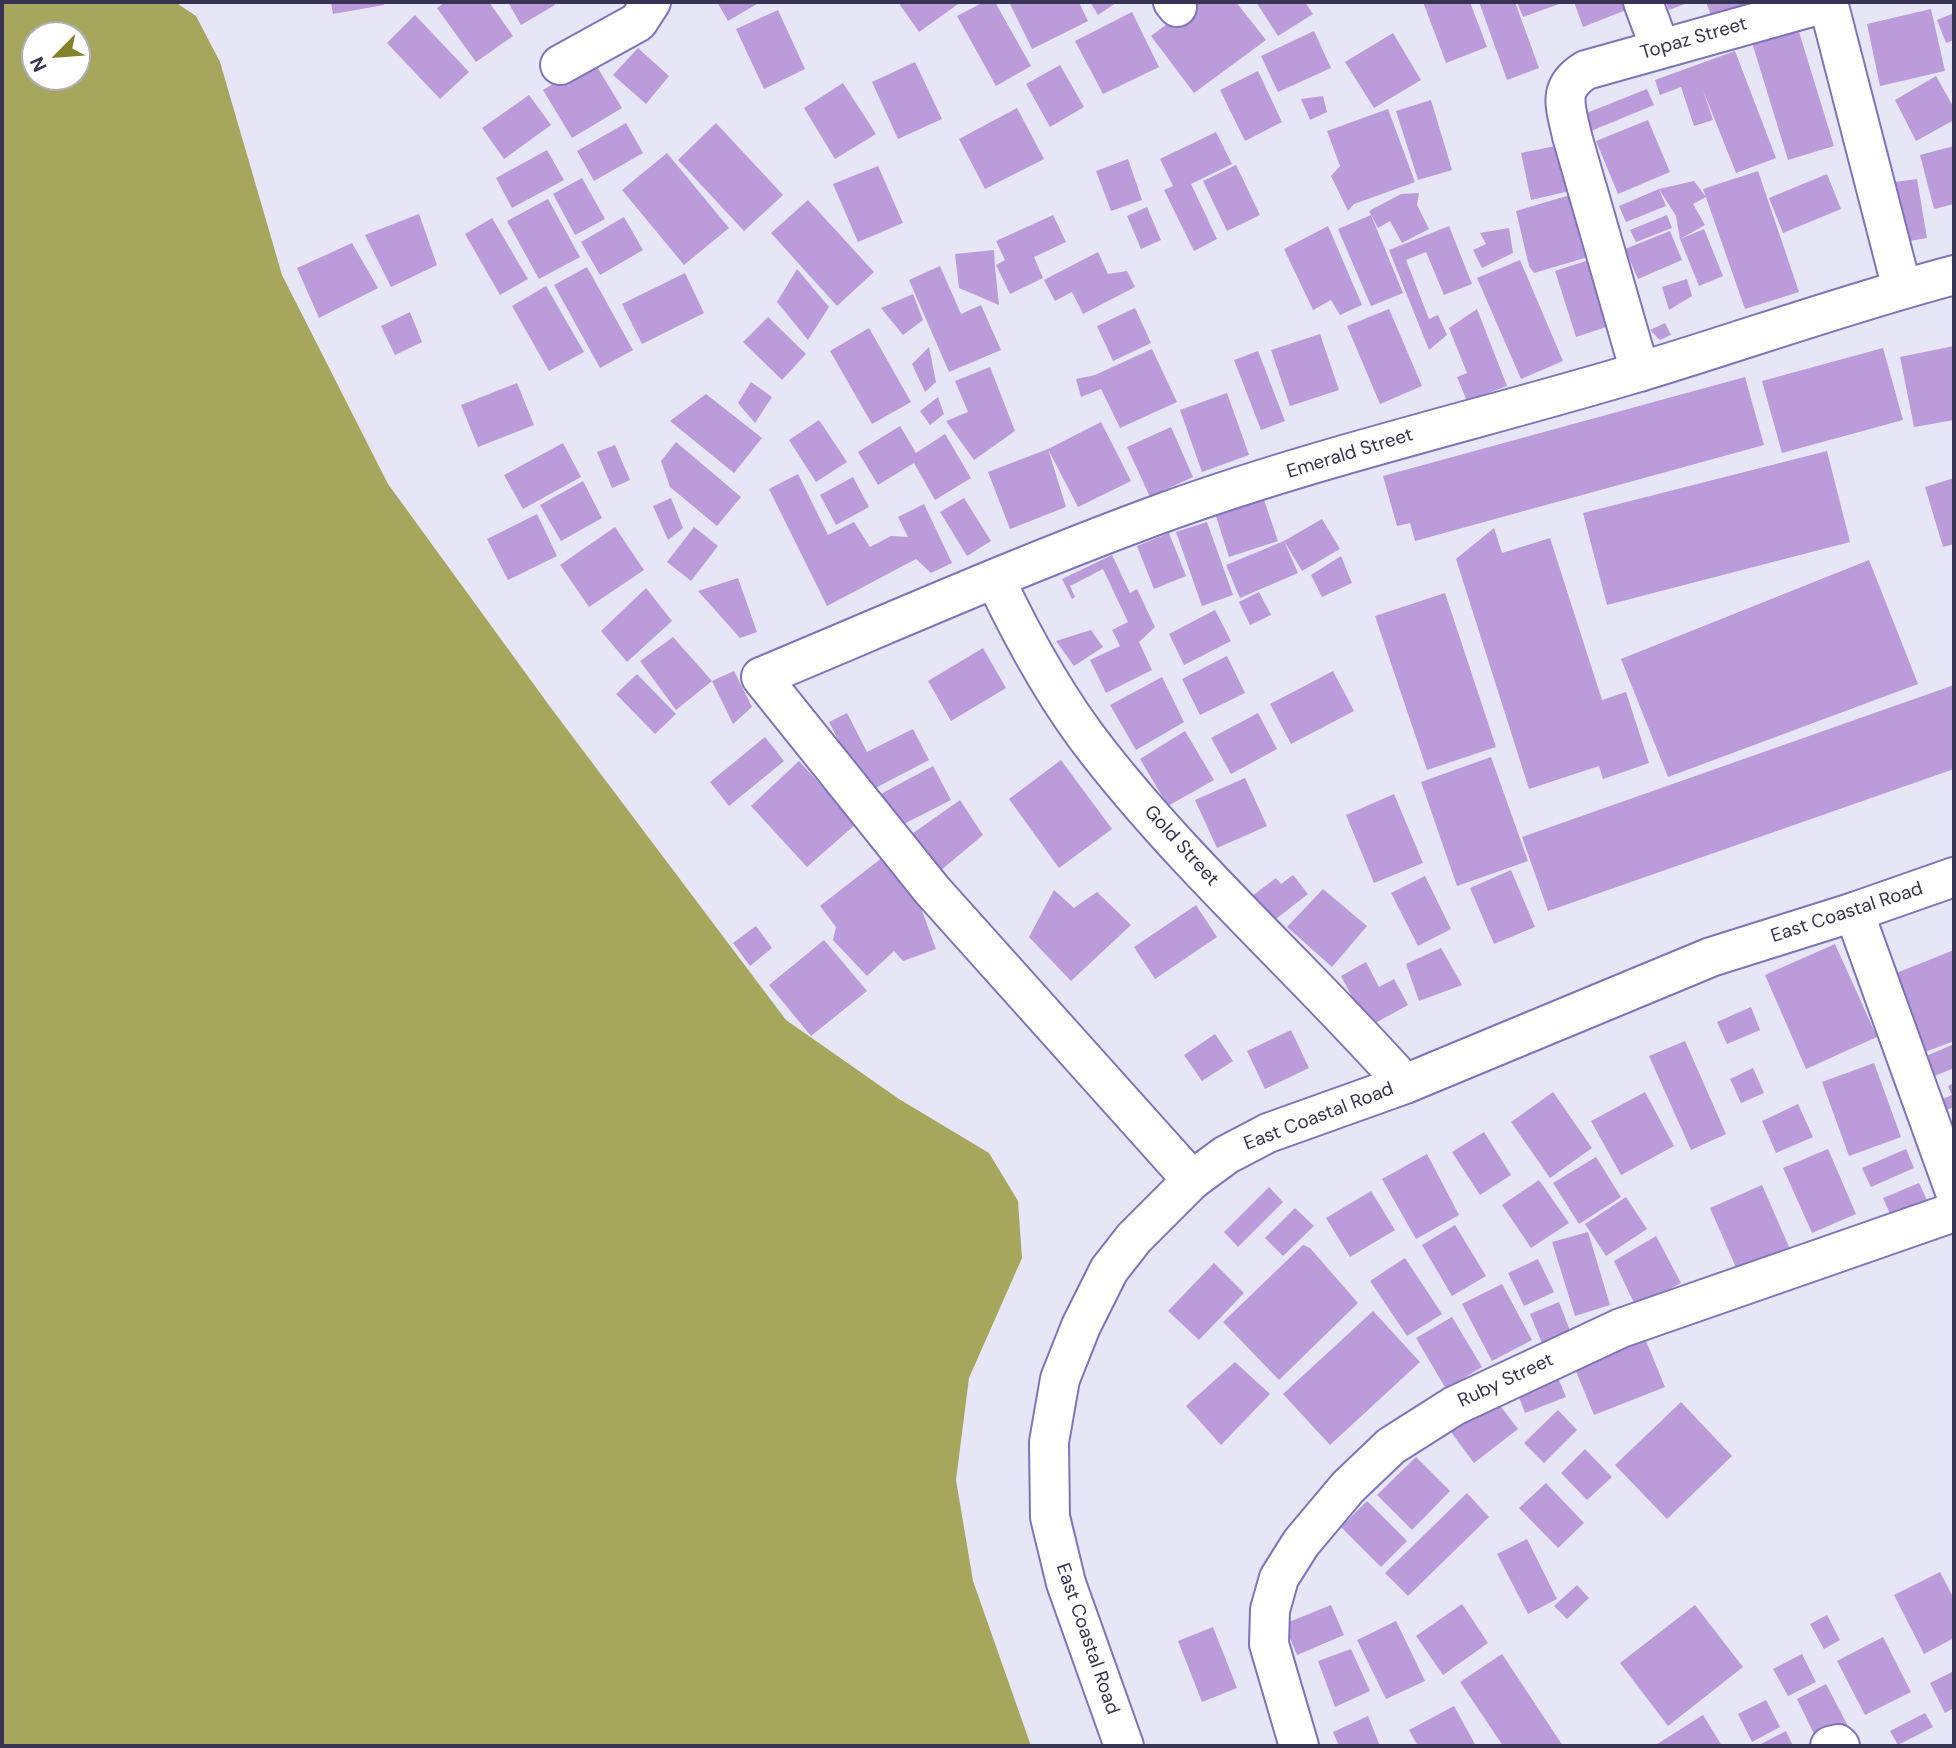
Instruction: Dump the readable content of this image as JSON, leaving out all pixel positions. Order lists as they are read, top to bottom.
{
  "streets": {
    "street": [
      "Topaz Street",
      "Emerald Street",
      "Gold Street",
      "East Coastal Road",
      "Ruby Street"
    ]
  },
  "crossings": [
    ["Topaz Street", "Emerald Street"],
    ["Emerald Street", "Gold Street"],
    ["Emerald Street", "East Coastal Road"],
    ["Gold Street", "East Coastal Road"]
  ],
  "north": "bottom left"
}
